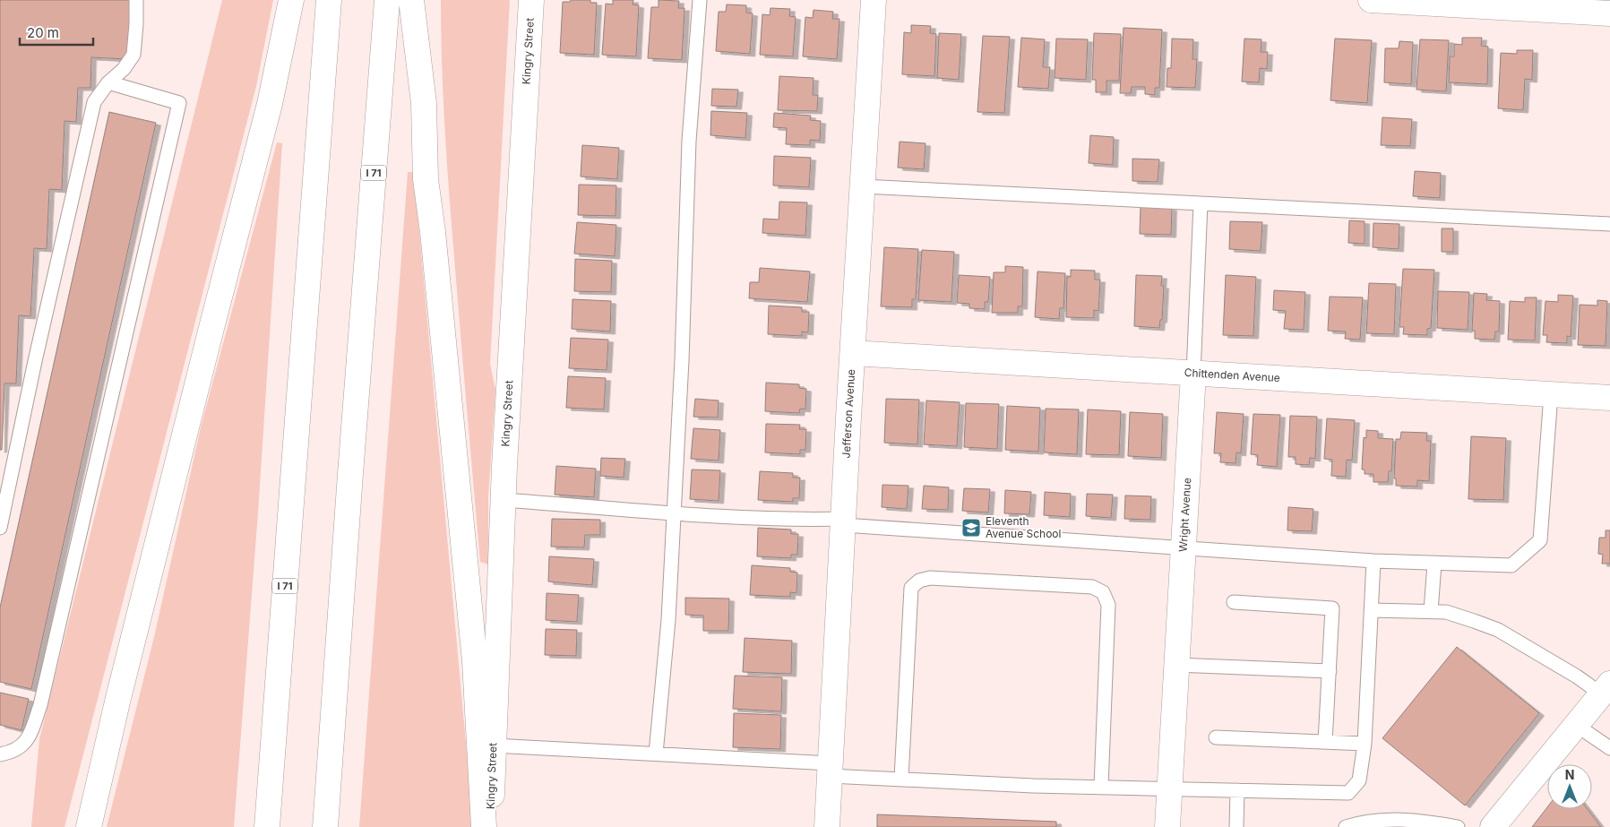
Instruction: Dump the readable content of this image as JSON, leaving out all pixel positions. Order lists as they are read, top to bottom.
{
  "streets": {
    "main road": [
      "Kingry Street",
      "I 71",
      "Chittenden Avenue",
      "Jefferson Avenue",
      "Wright Avenue"
    ]
  },
  "crossings": [
    ["Chittenden Avenue", "Jefferson Avenue"],
    ["Chittenden Avenue", "Wright Avenue"]
  ],
  "places": {
    "school or university": ["Eleventh Avenue School"]
  },
  "scale_bar": "20 m",
  "north": "top"
}
